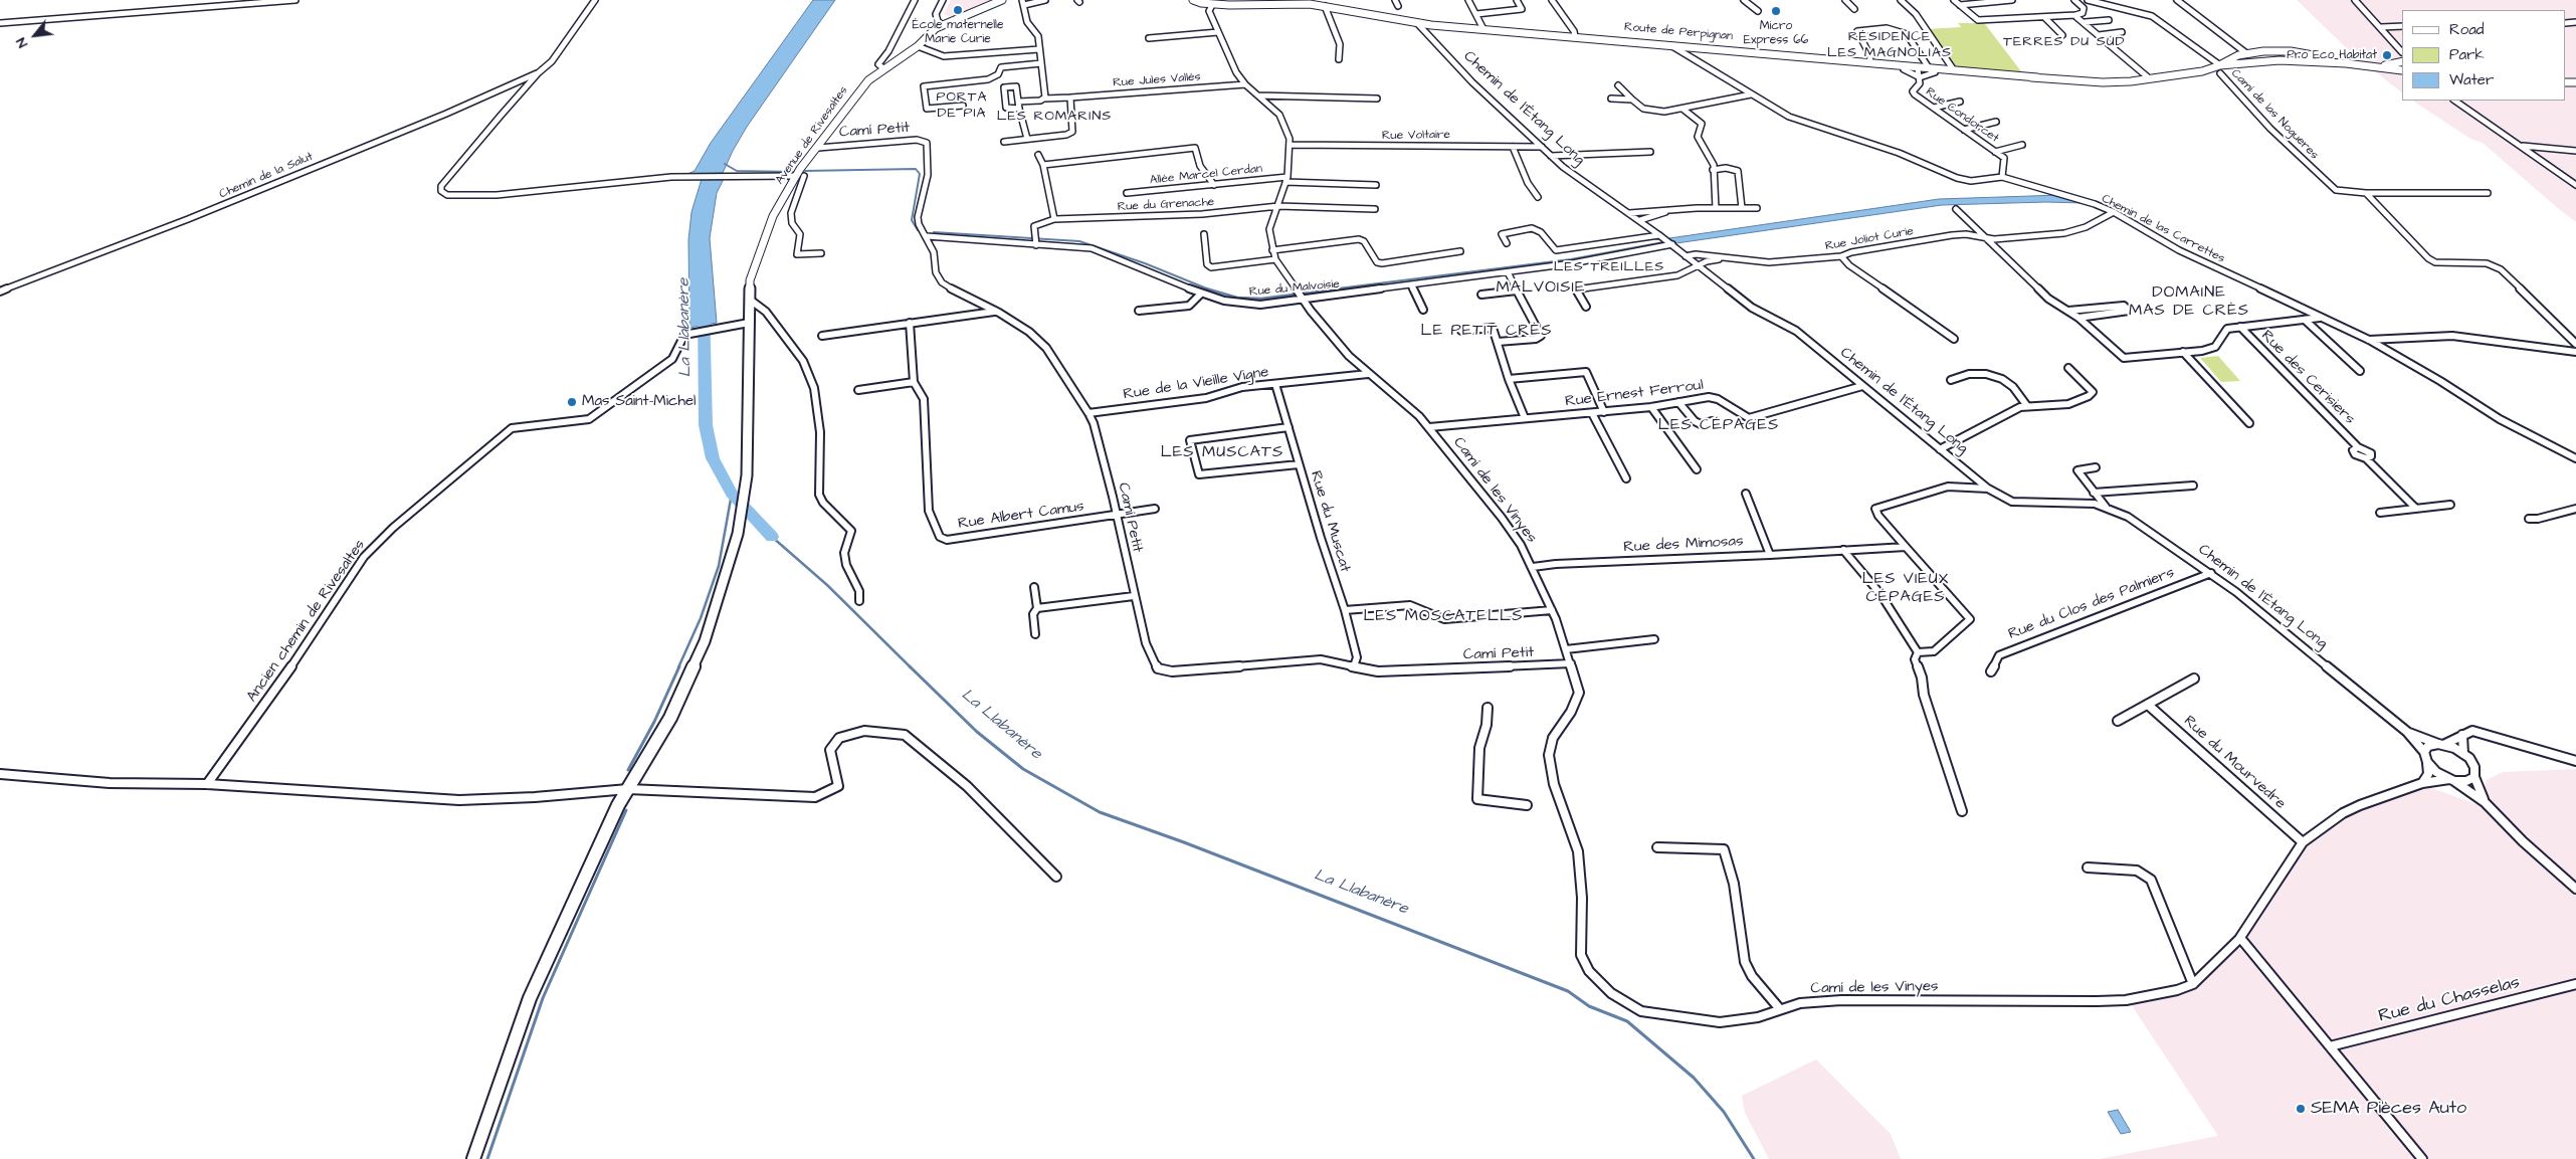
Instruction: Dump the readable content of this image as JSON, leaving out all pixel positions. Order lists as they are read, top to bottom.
{
  "streets": {
    "main road": ["Route de Perpignan", "Avenue de Rivesaltes"],
    "street": [
      "Rue Jules Vallés",
      "Chemin de l'Étang Long",
      "Camí de las Nogueres",
      "Rue Condorcet",
      "Camí Petit",
      "Rue Voltaire",
      "Allée Marcel Cerdan",
      "Chemin de la Salut",
      "Rue du Grenache",
      "Chemin de las Carrettes",
      "Rue Joliot Curie",
      "Rue du Malvoisie",
      "Rue des Cerisiers",
      "Rue de la Vieille Vigne",
      "Rue Ernest Ferroul",
      "Camí de les Vinyes",
      "Rue Albert Camus",
      "Rue du Muscat",
      "Rue des Mimosas",
      "Rue du Clos des Palmiers",
      "Ancien chemin de Rivesaltes",
      "Rue du Mourvedre",
      "Rue du Chasselas"
    ]
  },
  "crossings": [
    ["Route de Perpignan", "Chemin de l'Étang Long"],
    ["Route de Perpignan", "Rue Condorcet"],
    ["Route de Perpignan", "Chemin de las Carrettes"],
    ["Chemin de l'Étang Long", "Rue Voltaire"],
    ["Chemin de l'Étang Long", "Rue Joliot Curie"],
    ["Chemin de l'Étang Long", "Rue du Malvoisie"],
    ["Chemin de l'Étang Long", "Rue Ernest Ferroul"],
    ["Chemin de l'Étang Long", "Rue du Clos des Palmiers"],
    ["Rue Condorcet", "Chemin de las Carrettes"],
    ["Camí Petit", "Avenue de Rivesaltes"],
    ["Camí Petit", "Rue du Malvoisie"],
    ["Camí Petit", "Rue de la Vieille Vigne"],
    ["Camí Petit", "Camí de les Vinyes"],
    ["Camí Petit", "Rue Albert Camus"],
    ["Camí Petit", "Rue du Muscat"],
    ["Avenue de Rivesaltes", "Chemin de la Salut"],
    ["Avenue de Rivesaltes", "Ancien chemin de Rivesaltes"],
    ["Rue Voltaire", "Camí de les Vinyes"],
    ["Allée Marcel Cerdan", "Rue du Grenache"],
    ["Allée Marcel Cerdan", "Camí de les Vinyes"],
    ["Rue du Grenache", "Rue du Malvoisie"],
    ["Rue du Grenache", "Camí de les Vinyes"],
    ["Chemin de las Carrettes", "Rue Joliot Curie"],
    ["Rue du Malvoisie", "Camí de les Vinyes"],
    ["Rue de la Vieille Vigne", "Camí de les Vinyes"],
    ["Rue de la Vieille Vigne", "Rue du Muscat"],
    ["Rue Ernest Ferroul", "Camí de les Vinyes"],
    ["Camí de les Vinyes", "Rue des Mimosas"],
    ["Camí de les Vinyes", "Rue du Mourvedre"]
  ],
  "districts": [
    "RÉSIDENCE LES MAGNOLIAS",
    "TERRES DU SUD",
    "PORTA DE PIA",
    "LES ROMARINS",
    "LES TREILLES",
    "MALVOISIE",
    "DOMAINE MAS DE CRÈS",
    "LE PETIT CRÈS",
    "LES CÉPAGES",
    "LES MUSCATS",
    "LES VIEUX CÉPAGES",
    "LES MOSCATELLS"
  ],
  "water": ["La Llabanère"],
  "places": [
    "École maternelle Marie Curie",
    "Micro Express 66",
    "Pro Eco Habitat",
    "Mas Saint-Michel",
    "SEMA Pièces Auto"
  ],
  "legend": ["Road", "Park", "Water"],
  "north": "bottom left"
}
